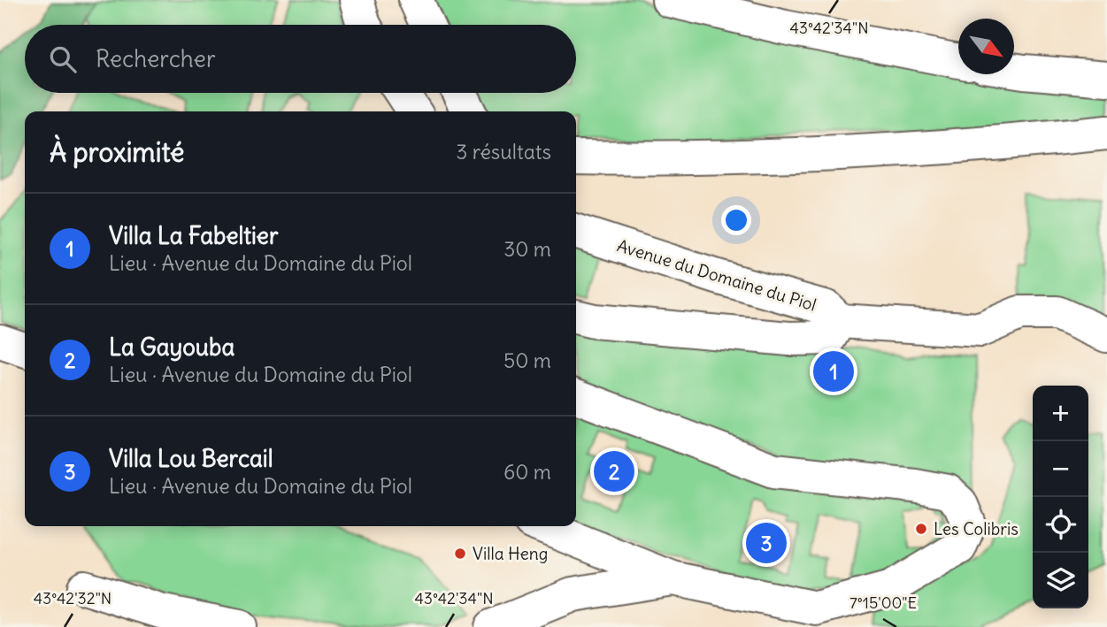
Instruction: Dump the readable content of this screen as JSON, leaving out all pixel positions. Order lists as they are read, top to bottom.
{
  "streets": {
    "street": ["Avenue du Domaine du Piol"]
  },
  "places": ["Les Colibris", "Villa Heng"],
  "north": "bottom right",
  "page": {
    "search": "Rechercher",
    "heading": ["À proximité", "3 résultats"],
    "list": [
      {
        "mark": "1",
        "name": "Villa La Fabeltier",
        "note": "Lieu · Avenue du Domaine du Piol",
        "value": "30 m"
      },
      {
        "mark": "2",
        "name": "La Gayouba",
        "note": "Lieu · Avenue du Domaine du Piol",
        "value": "50 m"
      },
      {
        "mark": "3",
        "name": "Villa Lou Bercail",
        "note": "Lieu · Avenue du Domaine du Piol",
        "value": "60 m"
      }
    ],
    "pins": ["1", "2", "3"],
    "map_buttons": ["+", "−"]
  },
  "coordinates": ["43°42'34\"N", "43°42'32\"N", "7°15'00\"E"]
}
